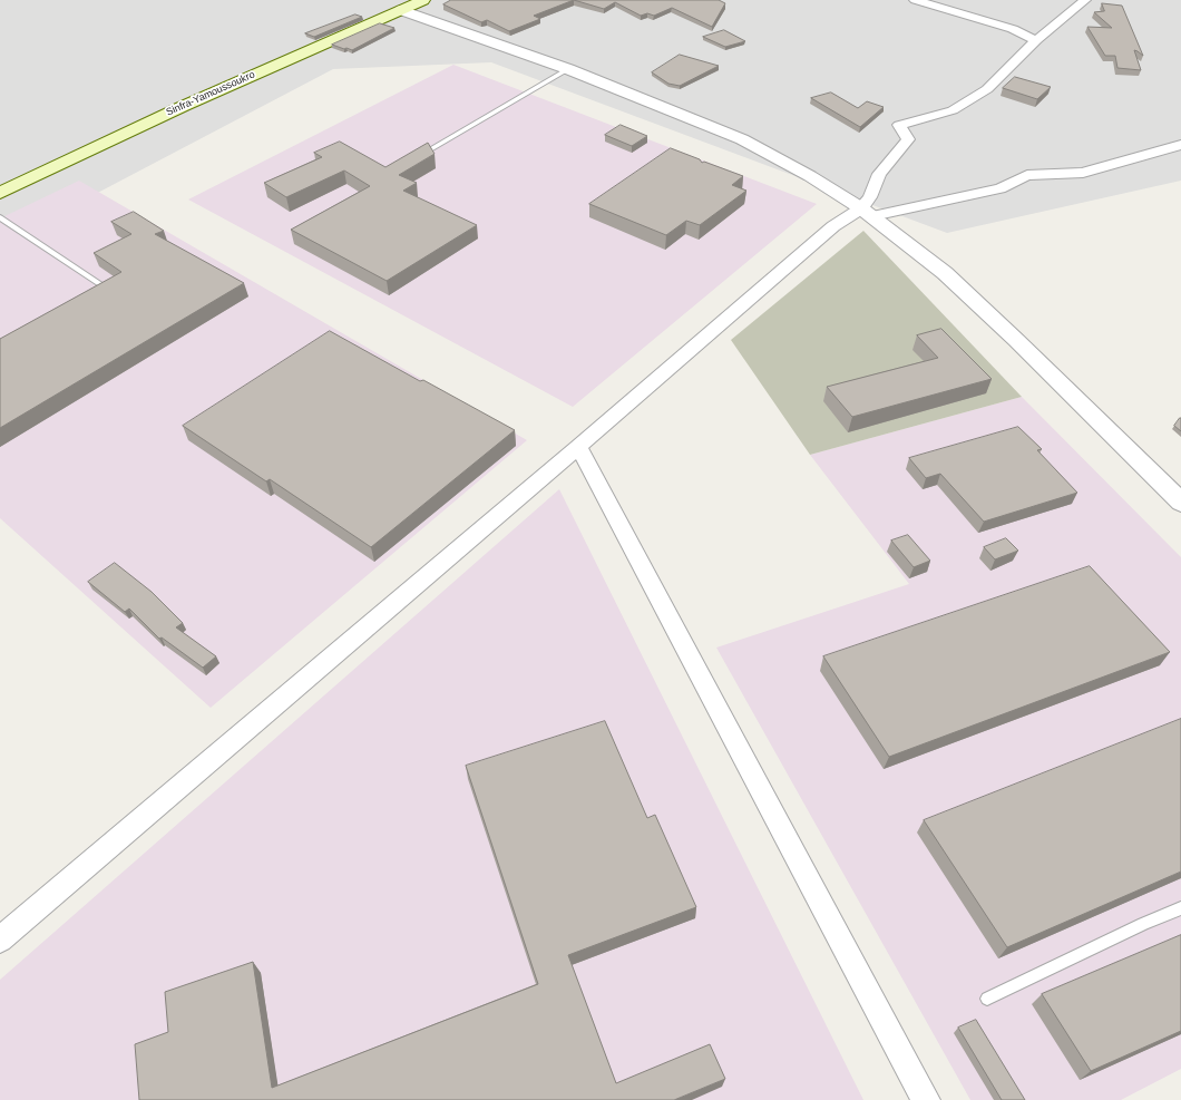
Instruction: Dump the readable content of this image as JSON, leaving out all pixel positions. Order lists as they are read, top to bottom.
{
  "streets": {
    "main road": ["Sinfra-Yamoussoukro"]
  }
}
